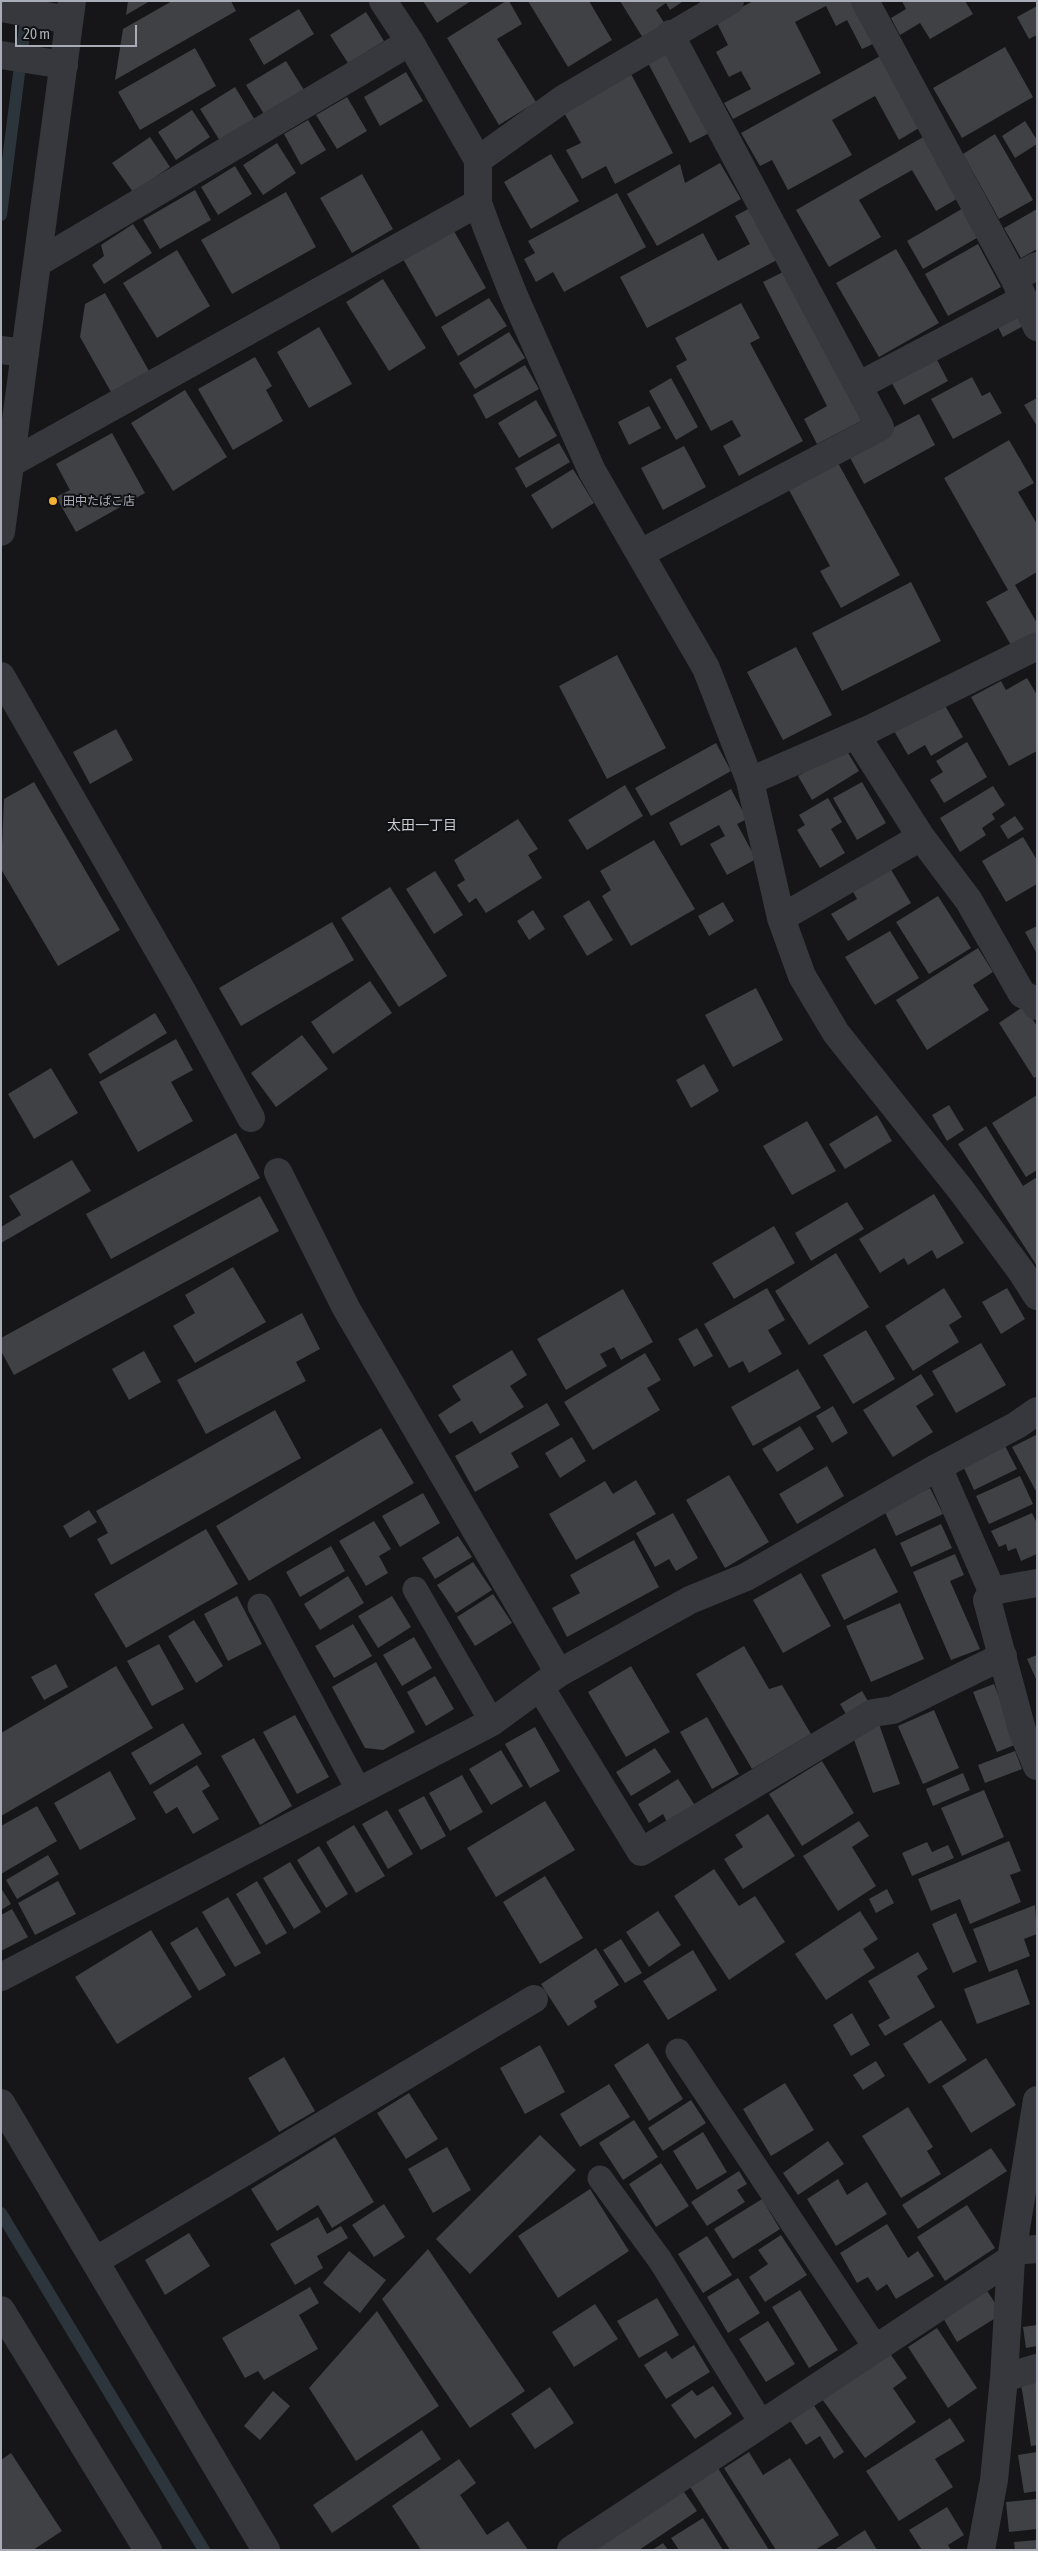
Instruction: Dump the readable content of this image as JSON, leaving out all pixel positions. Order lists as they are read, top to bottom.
{
  "districts": ["太田一丁目"],
  "places": ["田中たばこ店"],
  "scale_bar": "20 m"
}
